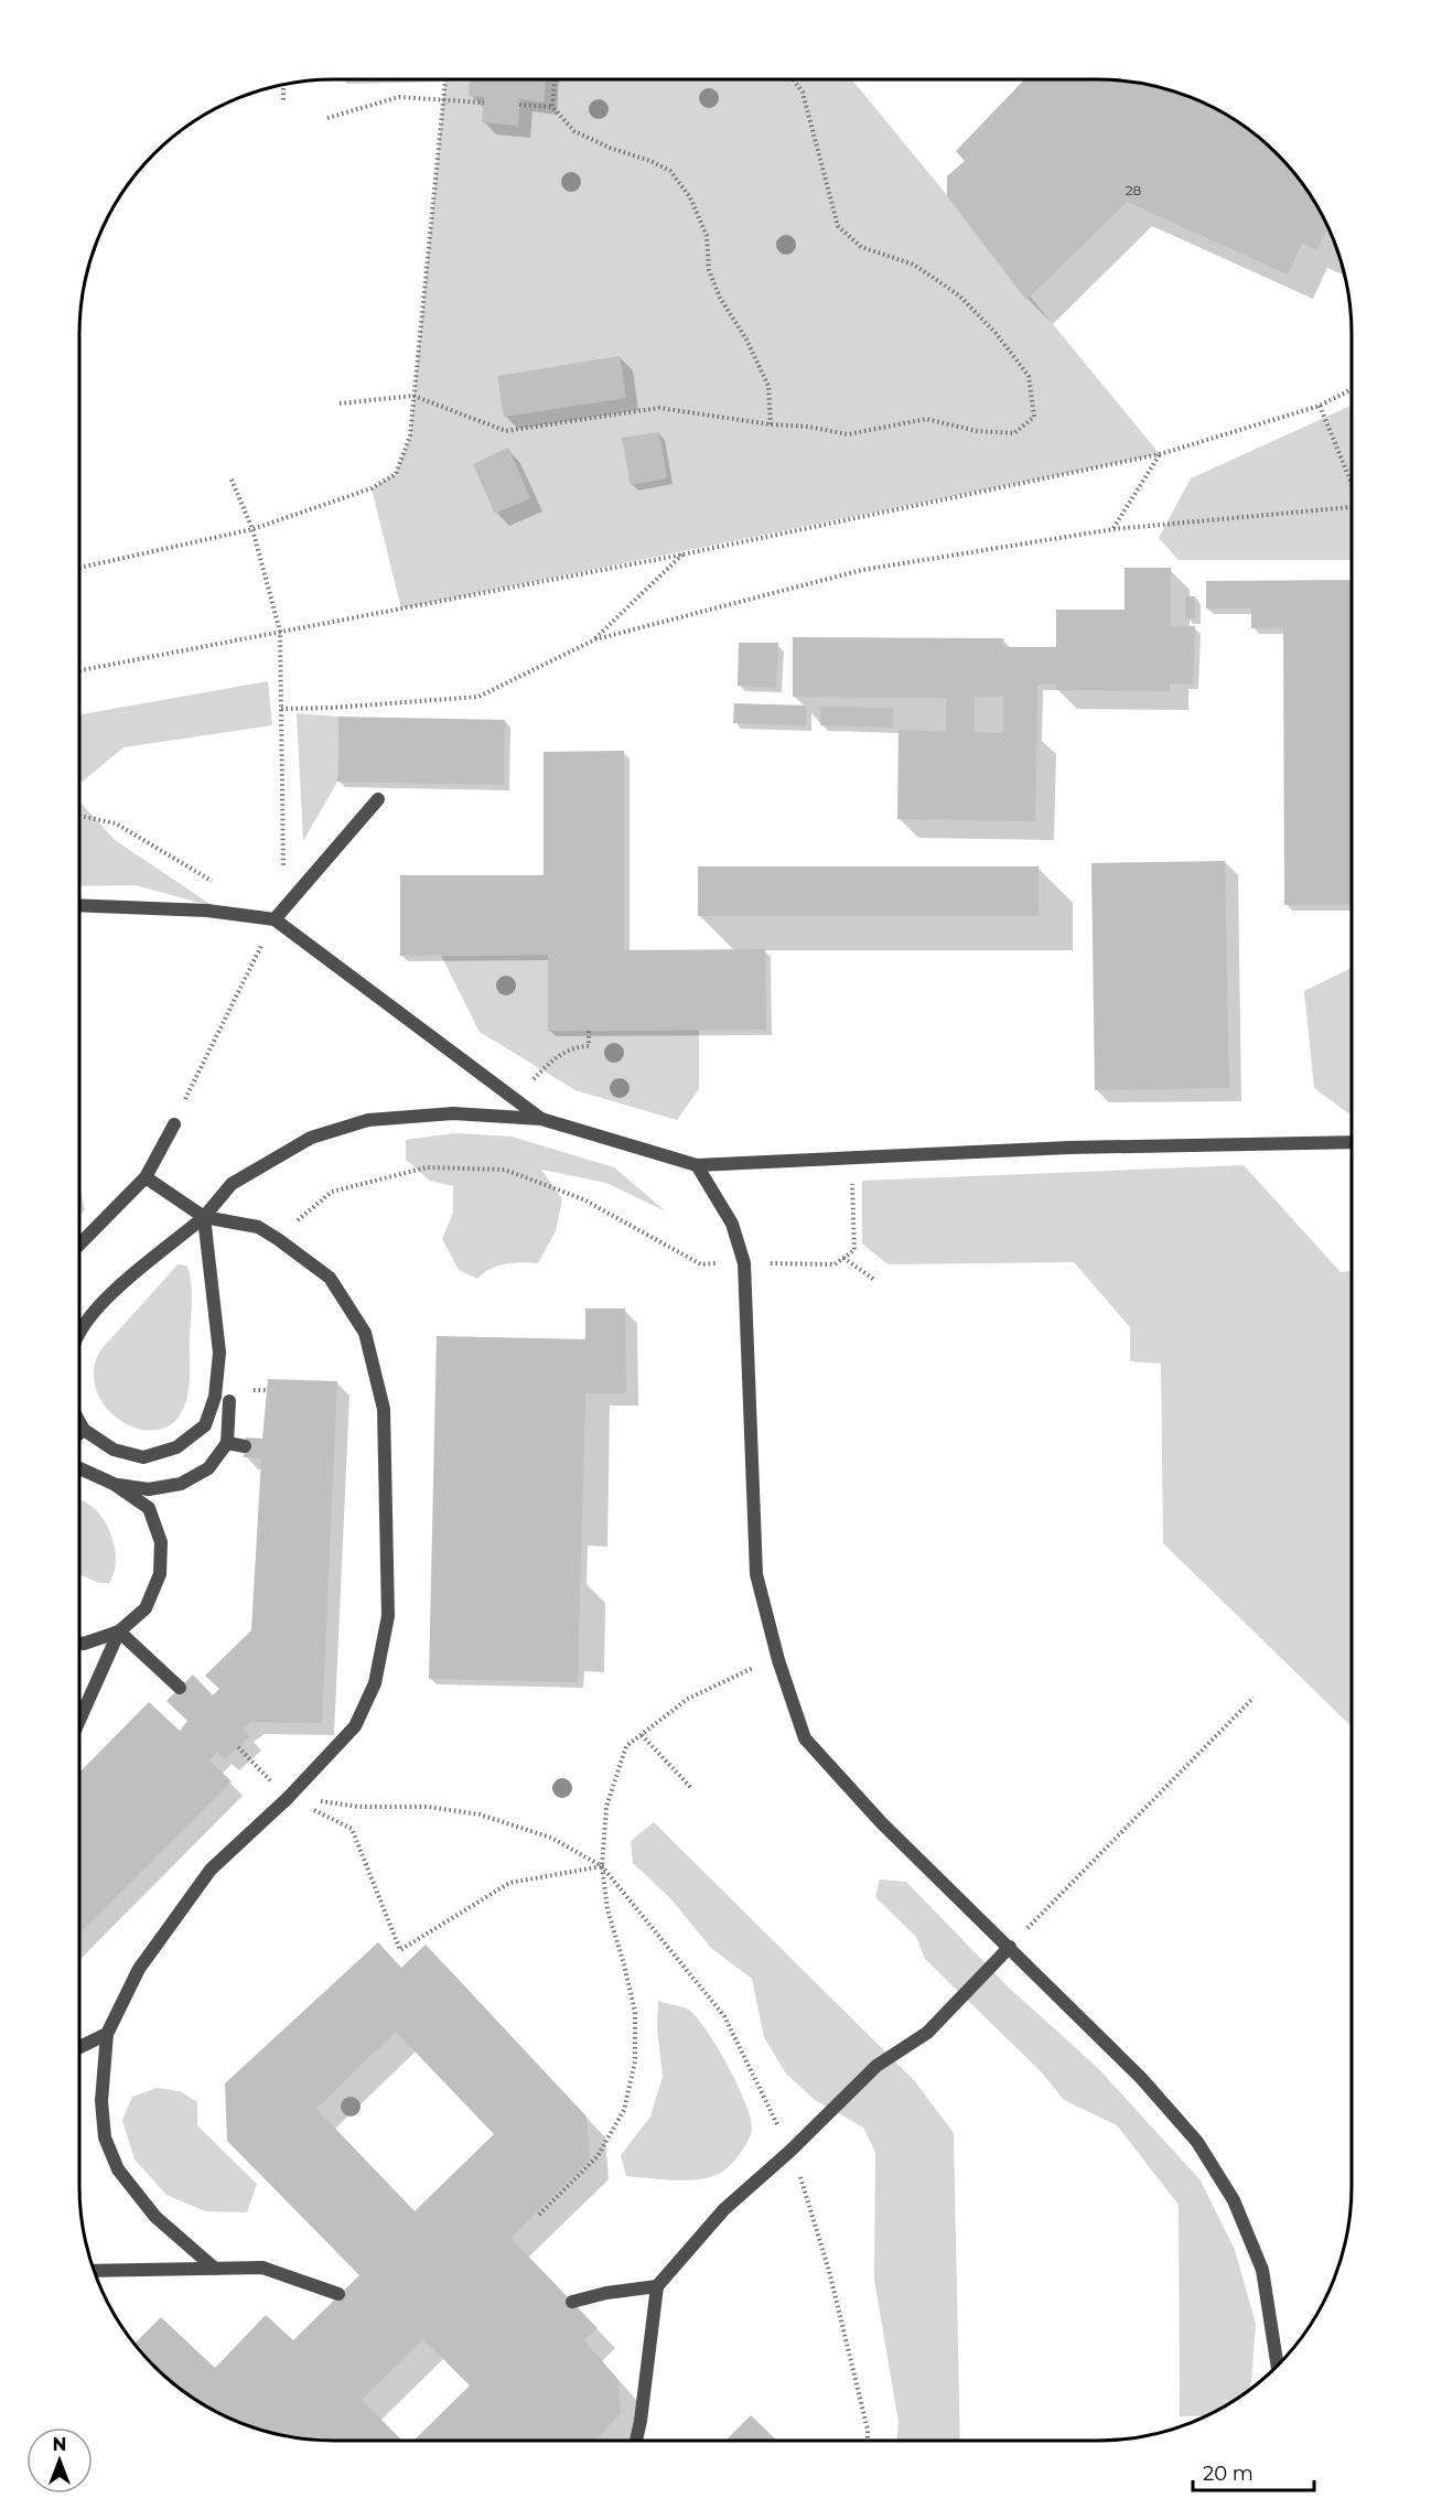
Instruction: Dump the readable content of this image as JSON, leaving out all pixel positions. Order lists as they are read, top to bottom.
{
  "house_numbers": ["28"],
  "scale_bar": "20 m",
  "north": "top"
}
